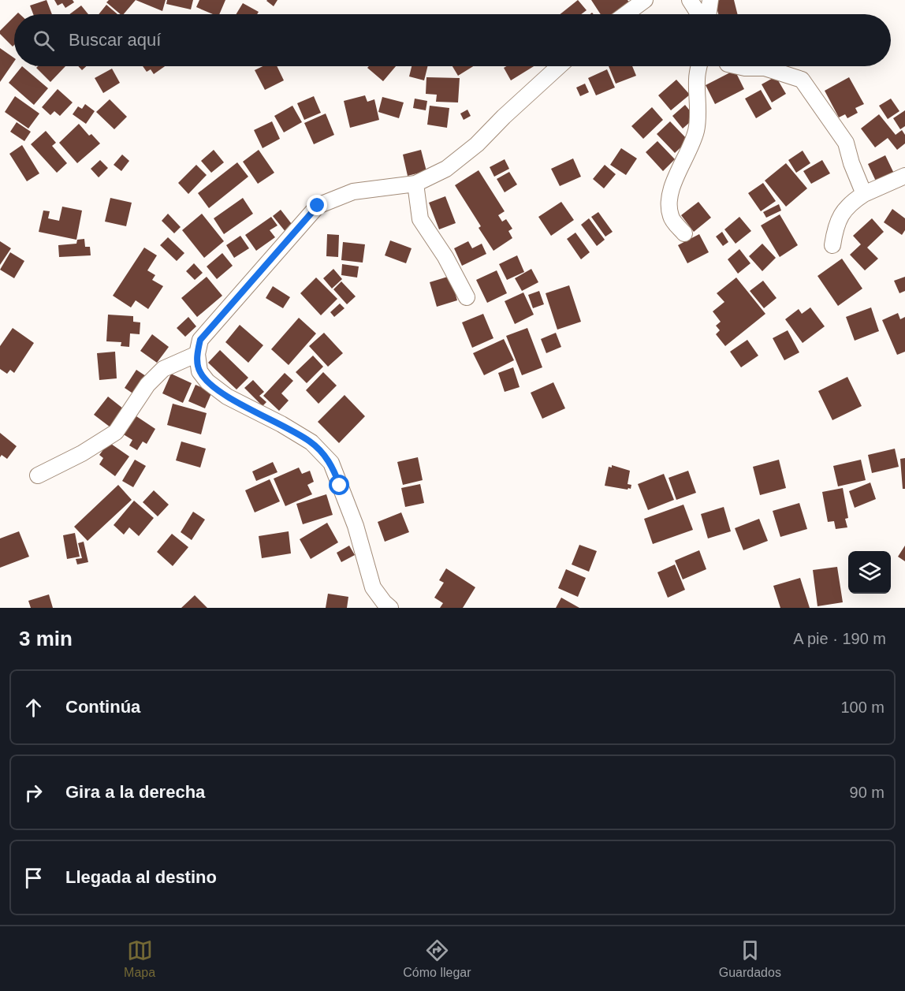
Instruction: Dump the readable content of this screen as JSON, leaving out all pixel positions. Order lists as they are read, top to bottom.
{
  "page": {
    "search": "Buscar aquí",
    "heading": ["3 min", "A pie · 190 m"],
    "list": [
      ["Continúa", "100 m"],
      ["Gira a la derecha", "90 m"],
      "Llegada al destino"
    ],
    "nav": ["Mapa", "Cómo llegar", "Guardados"]
  }
}
